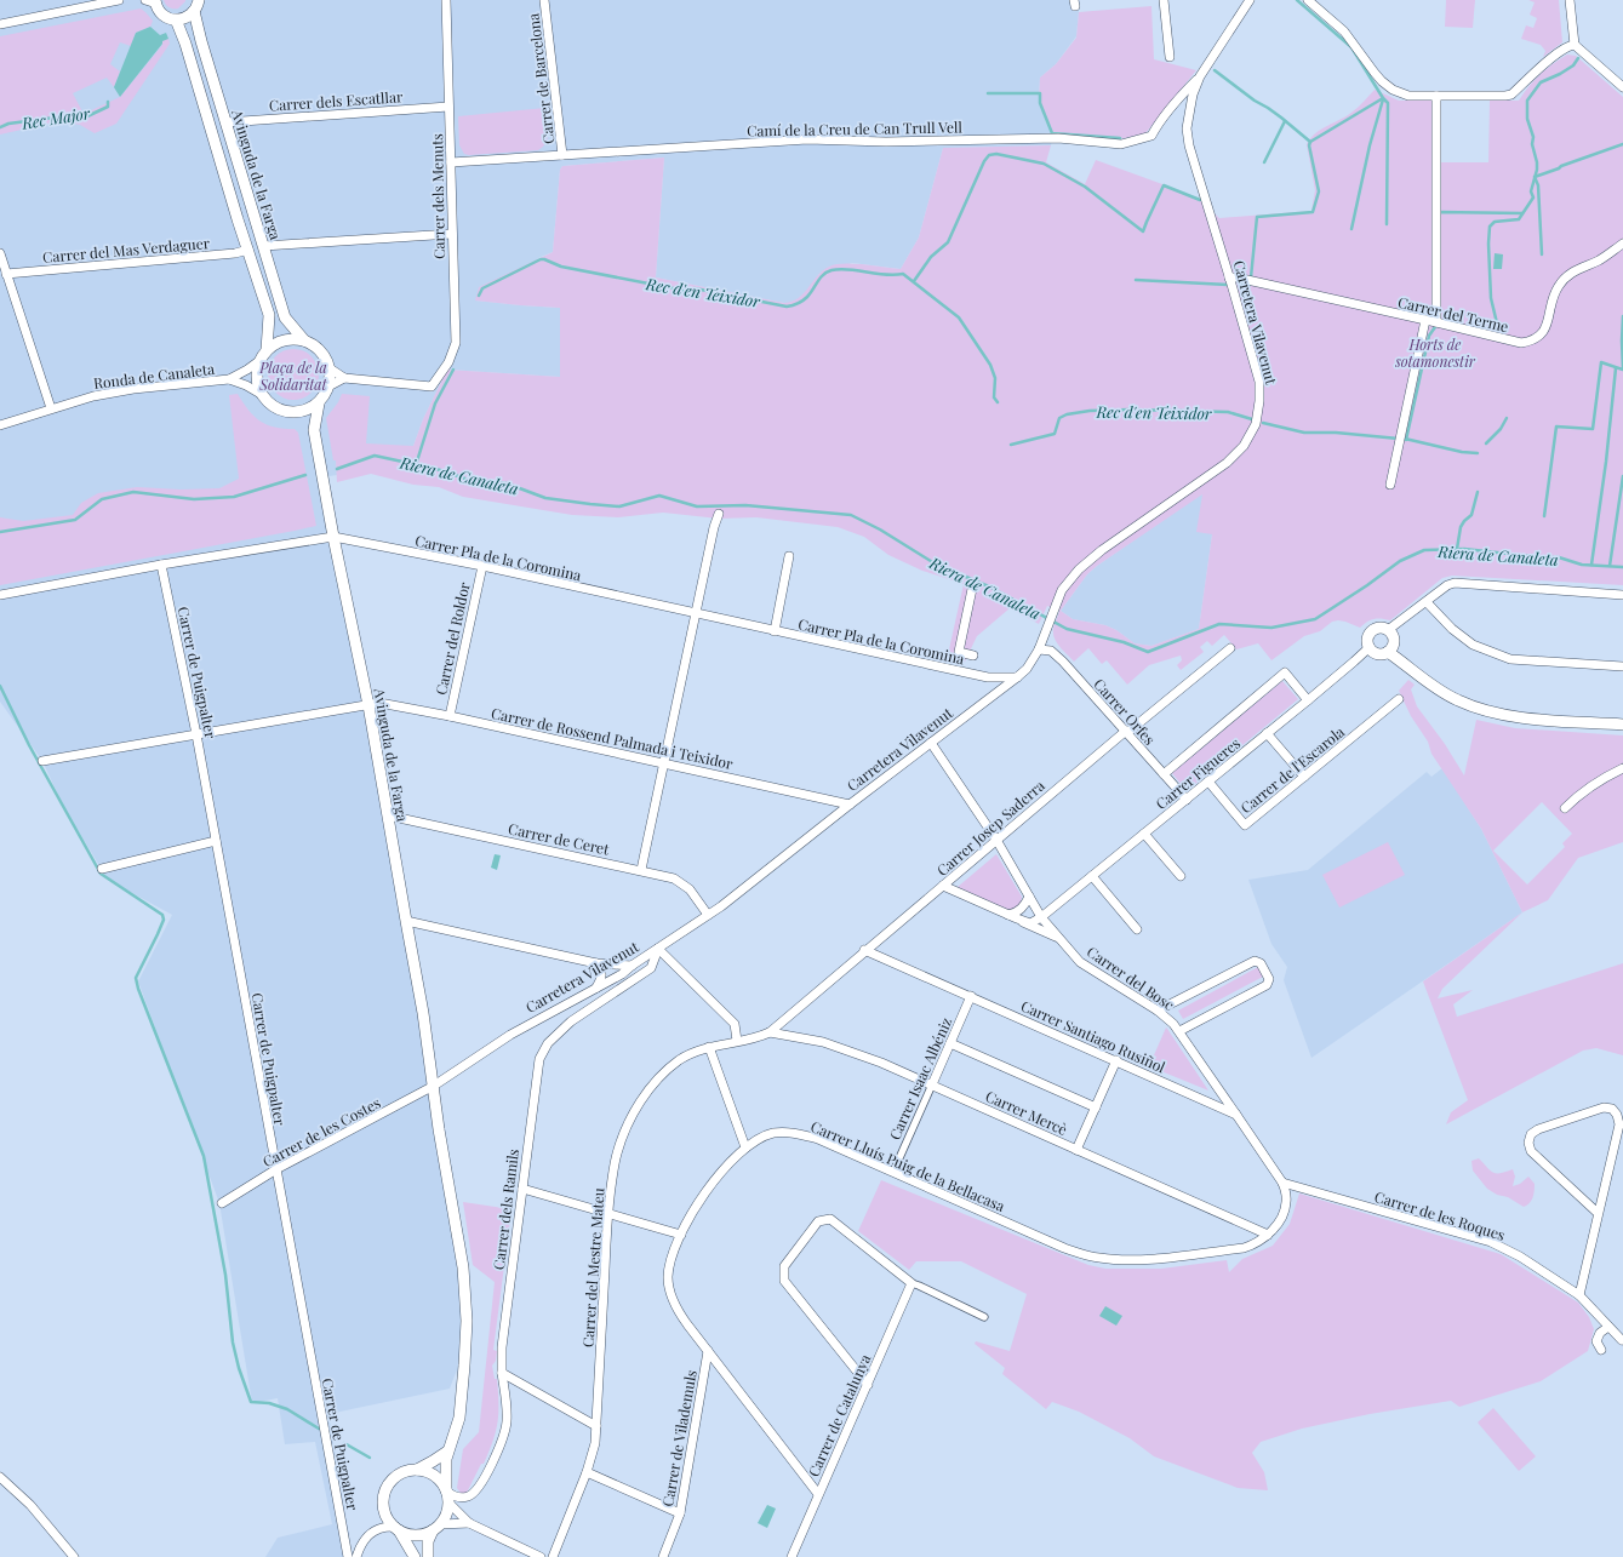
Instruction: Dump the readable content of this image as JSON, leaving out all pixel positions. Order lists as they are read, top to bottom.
{
  "streets": {
    "street": [
      "Carrer de Barcelona",
      "Carrer dels Escatllar",
      "Camí de la Creu de Can Trull Vell",
      "Avinguda de la Farga",
      "Carrer dels Menuts",
      "Carrer del Mas Verdaguer",
      "Carrer del Terme",
      "Carretera Vilavenut",
      "Ronda de Canaleta",
      "Carrer Pla de la Coromina",
      "Carrer del Roldor",
      "Carrer de Puigpalter",
      "Carrer Orfes",
      "Carrer de Rossend Palmada i Teixidor",
      "Carrer de l'Escarola",
      "Carrer Figueres",
      "Carrer Josep Saderra",
      "Carrer de Ceret",
      "Carrer del Bosc",
      "Carrer Santiago Rusiñol",
      "Carrer Isaac Albéniz",
      "Carrer Mercè",
      "Carrer de les Costes",
      "Carrer Lluís Puig de la Bellacasa",
      "Carrer dels Ramils",
      "Carrer de les Roques",
      "Carrer del Mestre Mateu",
      "Carrer de Catalunya",
      "Carrer de Vilademuls"
    ]
  },
  "crossings": [
    ["Carrer de Barcelona", "Camí de la Creu de Can Trull Vell"],
    ["Carrer dels Escatllar", "Avinguda de la Farga"],
    ["Carrer dels Escatllar", "Carrer dels Menuts"],
    ["Camí de la Creu de Can Trull Vell", "Carrer dels Menuts"],
    ["Camí de la Creu de Can Trull Vell", "Carretera Vilavenut"],
    ["Avinguda de la Farga", "Carrer del Mas Verdaguer"],
    ["Avinguda de la Farga", "Carretera Vilavenut"],
    ["Avinguda de la Farga", "Ronda de Canaleta"],
    ["Avinguda de la Farga", "Carrer Pla de la Coromina"],
    ["Avinguda de la Farga", "Carrer de Rossend Palmada i Teixidor"],
    ["Avinguda de la Farga", "Carrer de Ceret"],
    ["Avinguda de la Farga", "Carrer de les Costes"],
    ["Carrer del Terme", "Carretera Vilavenut"],
    ["Carretera Vilavenut", "Carrer Pla de la Coromina"],
    ["Carretera Vilavenut", "Carrer Orfes"],
    ["Carretera Vilavenut", "Carrer de Rossend Palmada i Teixidor"],
    ["Carretera Vilavenut", "Carrer de Ceret"],
    ["Carretera Vilavenut", "Carrer del Bosc"],
    ["Carretera Vilavenut", "Carrer de les Costes"],
    ["Carretera Vilavenut", "Carrer dels Ramils"],
    ["Carrer Pla de la Coromina", "Carrer del Roldor"],
    ["Carrer Pla de la Coromina", "Carrer de Puigpalter"],
    ["Carrer del Roldor", "Carrer de Rossend Palmada i Teixidor"],
    ["Carrer de Puigpalter", "Carrer de Rossend Palmada i Teixidor"],
    ["Carrer de Puigpalter", "Carrer de les Costes"],
    ["Carrer Orfes", "Carrer Figueres"],
    ["Carrer Orfes", "Carrer Josep Saderra"],
    ["Carrer de l'Escarola", "Carrer Figueres"],
    ["Carrer Figueres", "Carrer del Bosc"],
    ["Carrer Josep Saderra", "Carrer del Bosc"],
    ["Carrer Josep Saderra", "Carrer Santiago Rusiñol"],
    ["Carrer Josep Saderra", "Carrer Mercè"],
    ["Carrer Josep Saderra", "Carrer del Mestre Mateu"],
    ["Carrer del Bosc", "Carrer Santiago Rusiñol"],
    ["Carrer Santiago Rusiñol", "Carrer Isaac Albéniz"],
    ["Carrer Isaac Albéniz", "Carrer Mercè"],
    ["Carrer Isaac Albéniz", "Carrer Lluís Puig de la Bellacasa"],
    ["Carrer Mercè", "Carrer Lluís Puig de la Bellacasa"],
    ["Carrer Mercè", "Carrer del Mestre Mateu"],
    ["Carrer Lluís Puig de la Bellacasa", "Carrer de les Roques"],
    ["Carrer Lluís Puig de la Bellacasa", "Carrer de Catalunya"],
    ["Carrer Lluís Puig de la Bellacasa", "Carrer de Vilademuls"]
  ],
  "water": ["Rec Major", "Rec d'en Teixidor", "Riera de Canaleta"],
  "parks": ["Horts de sotamonestir", "Plaça de la Solidaritat"]
}
